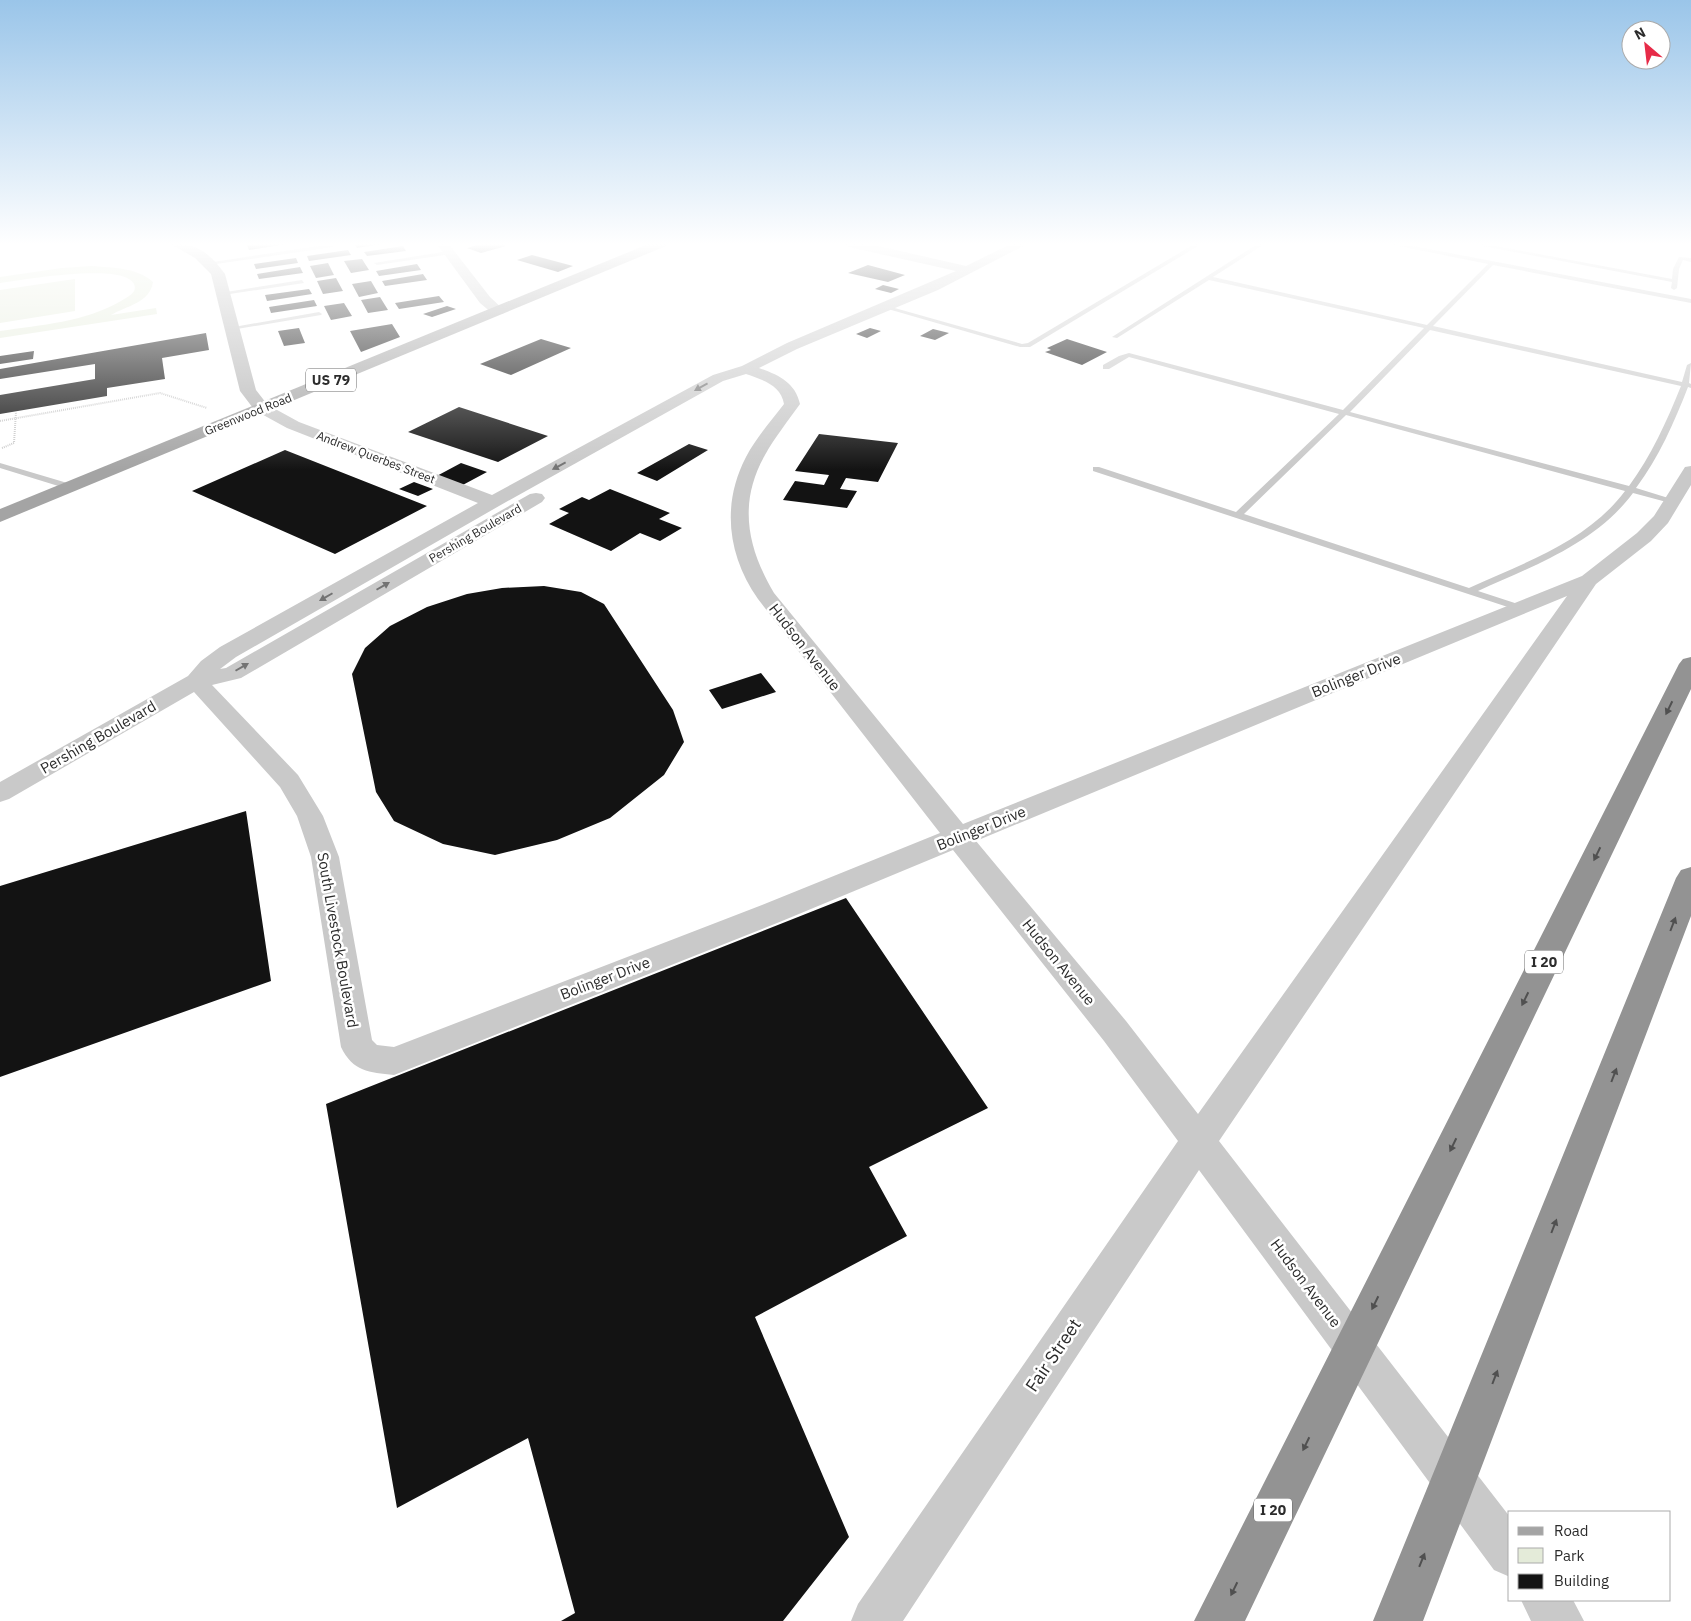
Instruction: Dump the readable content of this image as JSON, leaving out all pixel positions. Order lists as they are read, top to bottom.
{
  "streets": {
    "highway": ["I 20"],
    "main road": ["US 79", "Greenwood Road"],
    "street": [
      "Andrew Querbes Street",
      "Pershing Boulevard",
      "Hudson Avenue",
      "Bolinger Drive",
      "South Livestock Boulevard",
      "Fair Street"
    ]
  },
  "crossings": [
    ["Greenwood Road", "Andrew Querbes Street"],
    ["Andrew Querbes Street", "Pershing Boulevard"],
    ["Pershing Boulevard", "Hudson Avenue"],
    ["Pershing Boulevard", "South Livestock Boulevard"],
    ["Hudson Avenue", "Bolinger Drive"],
    ["Bolinger Drive", "South Livestock Boulevard"],
    ["Bolinger Drive", "Fair Street"]
  ],
  "legend": ["Road", "Park", "Building"],
  "north": "top left"
}
